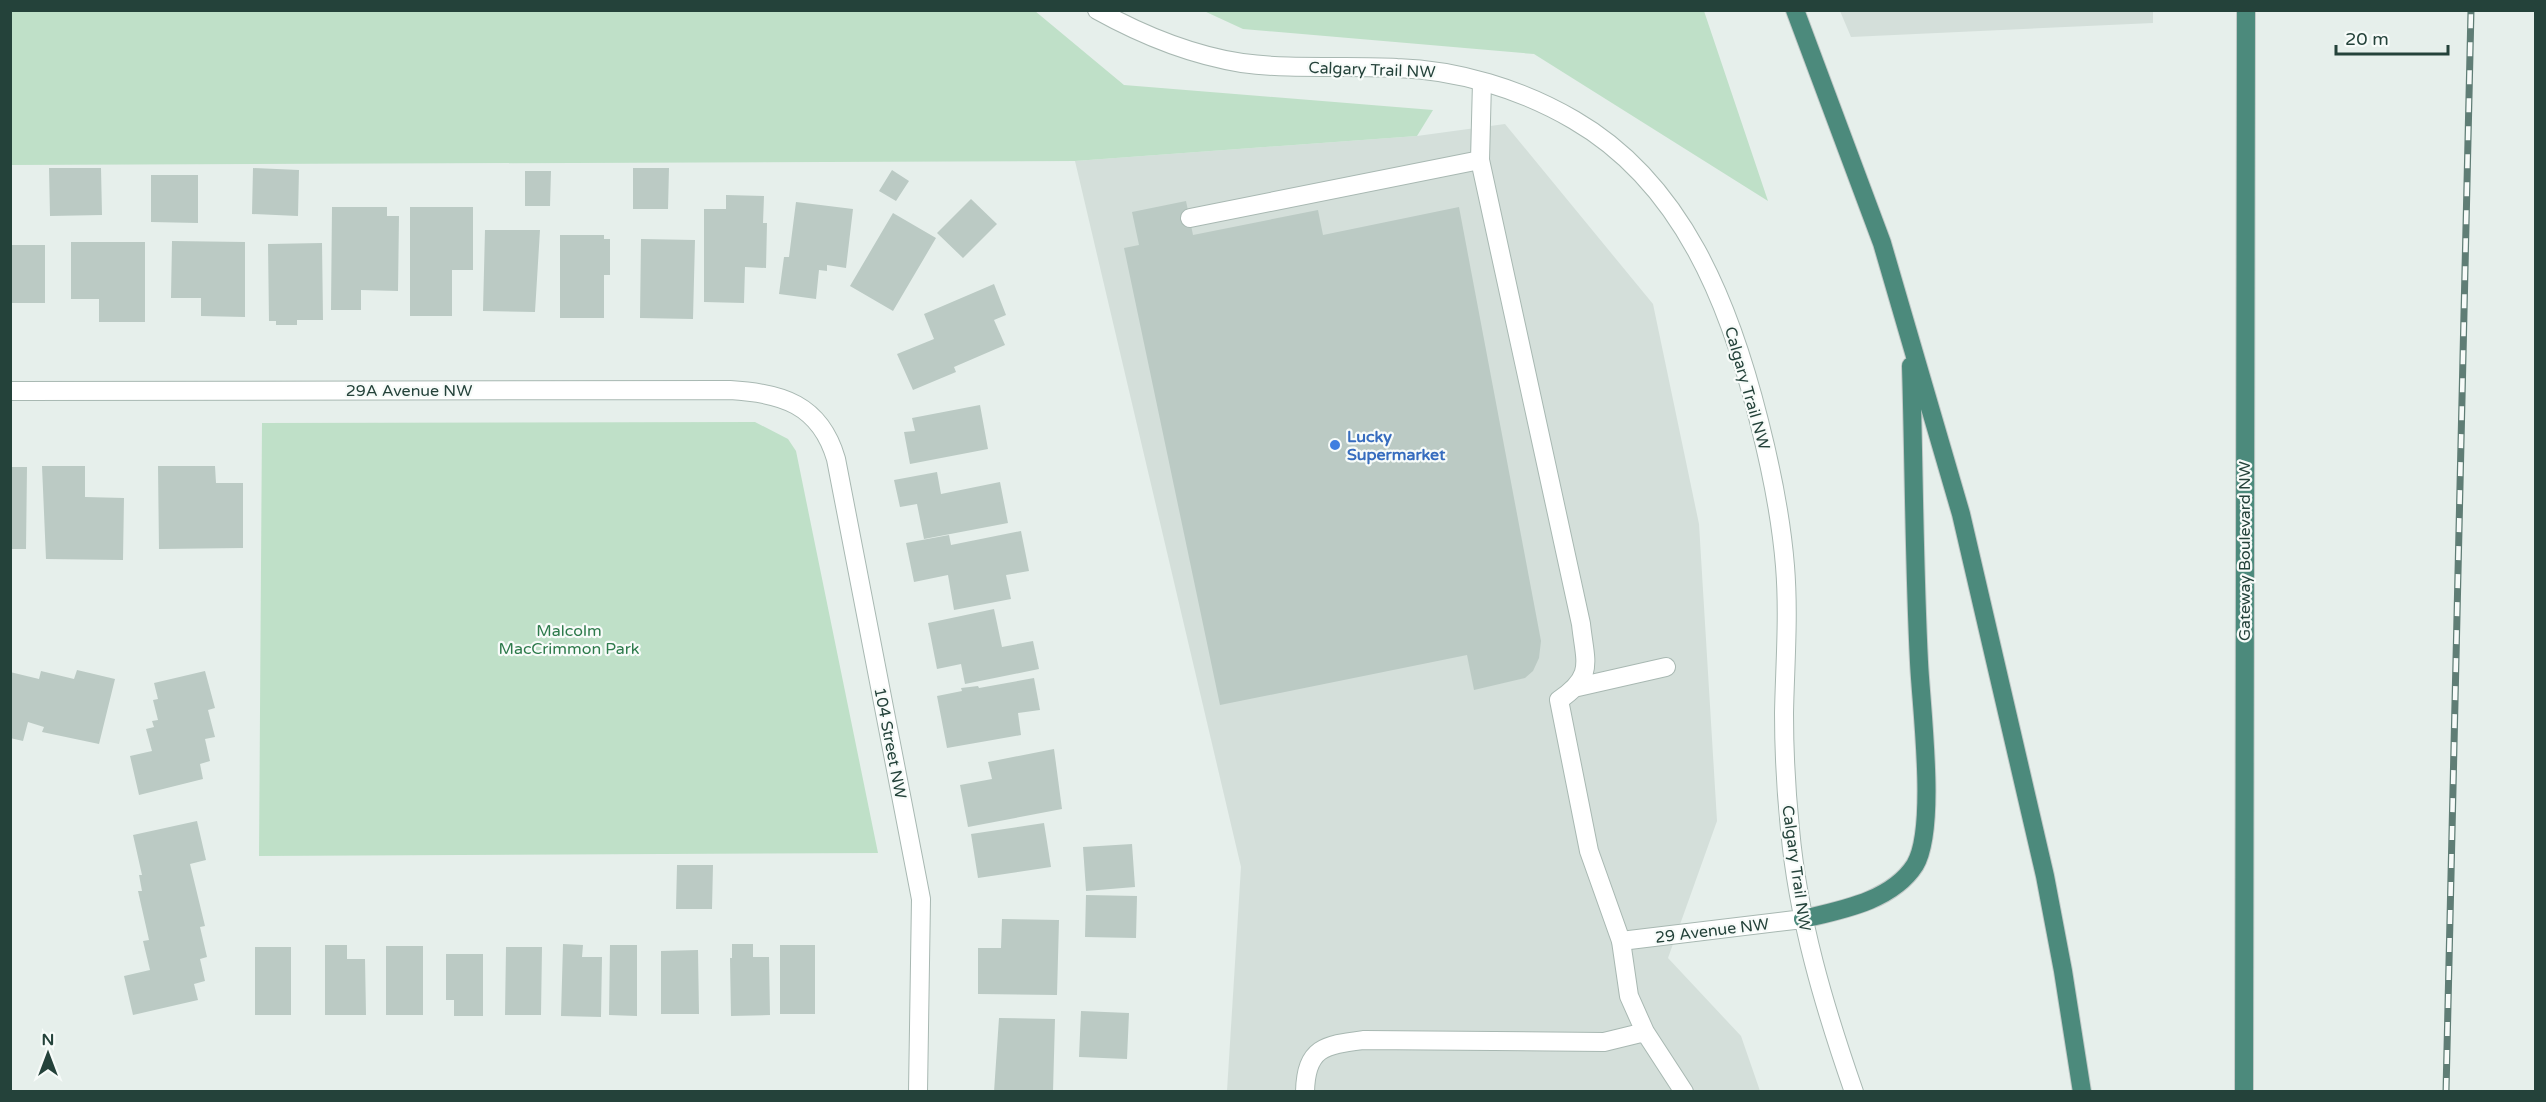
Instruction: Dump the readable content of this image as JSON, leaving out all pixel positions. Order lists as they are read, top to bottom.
{
  "streets": {
    "highway": ["Gateway Boulevard NW"],
    "street": [
      "Calgary Trail NW",
      "29A Avenue NW",
      "104 Street NW",
      "29 Avenue NW"
    ]
  },
  "crossings": [
    ["Calgary Trail NW", "29 Avenue NW"],
    ["29A Avenue NW", "104 Street NW"]
  ],
  "parks": ["Malcolm MacCrimmon Park"],
  "places": ["Lucky Supermarket"],
  "scale_bar": "20 m",
  "north": "top"
}
